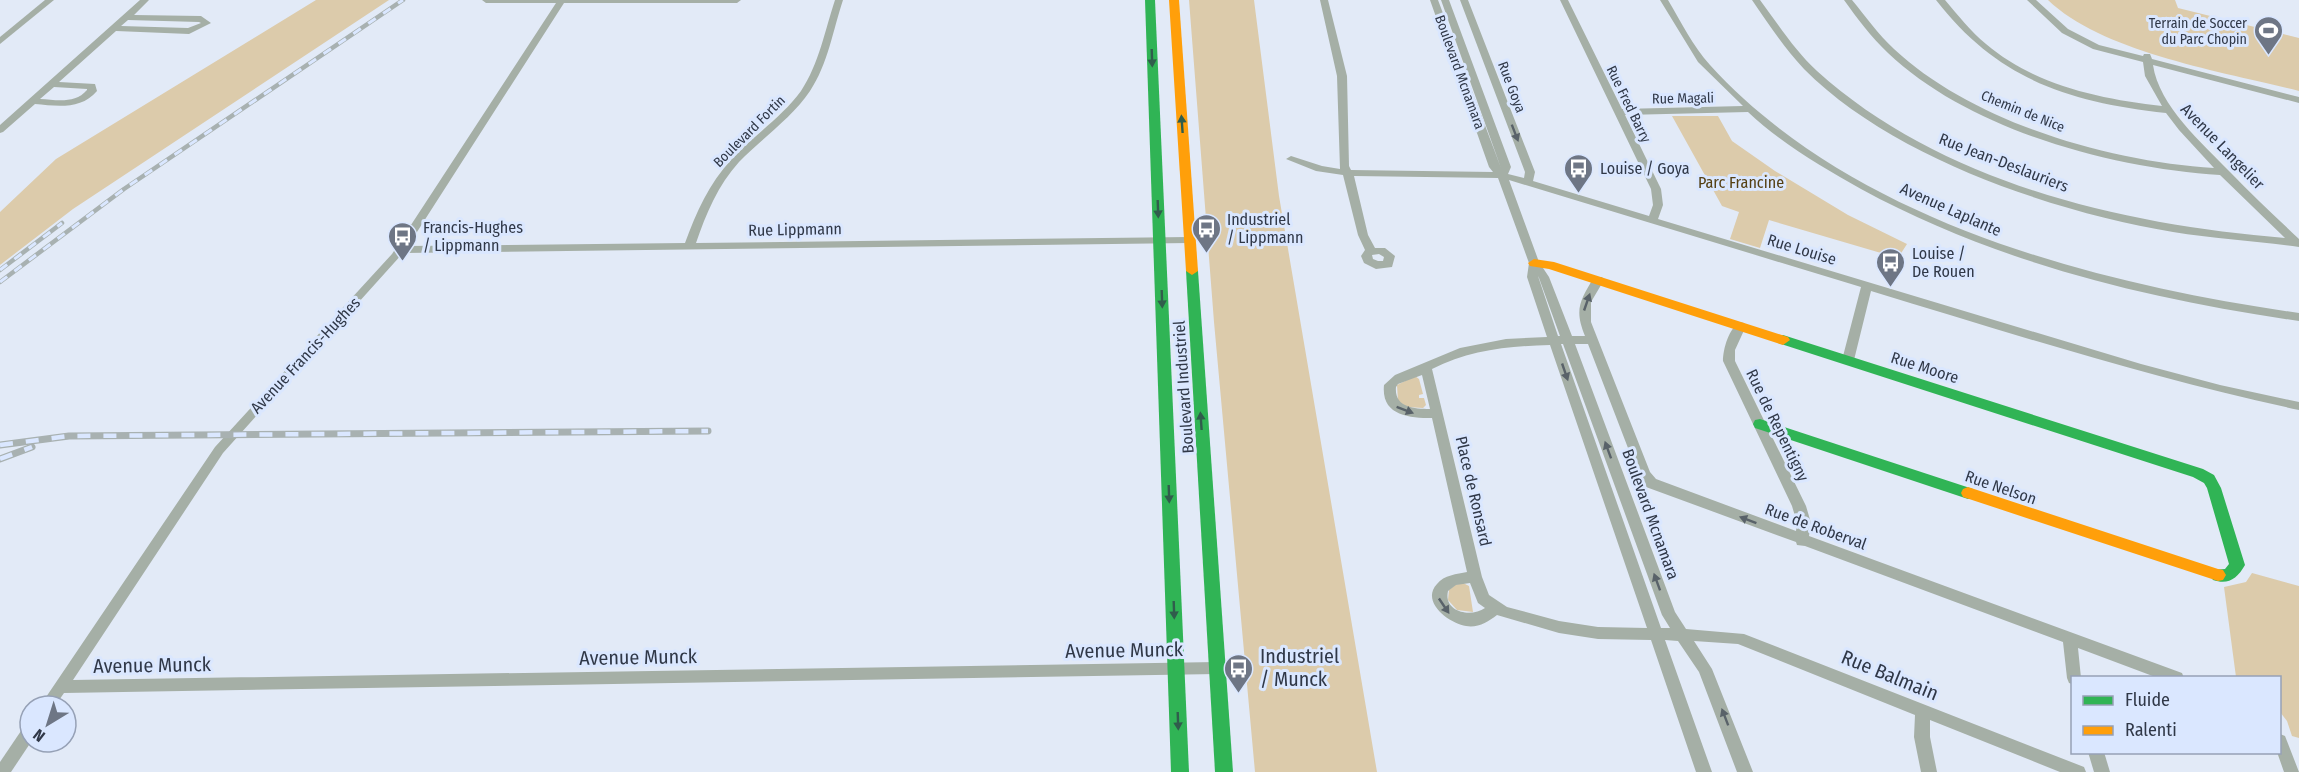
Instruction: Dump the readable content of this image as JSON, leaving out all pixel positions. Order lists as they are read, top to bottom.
{
  "streets": {
    "street": [
      "Boulevard Mcnamara",
      "Rue Goya",
      "Rue Magali",
      "Rue Fred Barry",
      "Chemin de Nice",
      "Boulevard Fortin",
      "Avenue Langelier",
      "Rue Jean-Deslauriers",
      "Avenue Laplante",
      "Rue Lippmann",
      "Rue Louise",
      "Avenue Francis-Hughes",
      "Rue Moore",
      "Boulevard Industriel",
      "Rue de Repentigny",
      "Rue Nelson",
      "Place de Ronsard",
      "Rue de Roberval",
      "Avenue Munck",
      "Rue Balmain"
    ]
  },
  "crossings": [
    ["Boulevard Mcnamara", "Rue Louise"],
    ["Boulevard Mcnamara", "Rue Moore"],
    ["Boulevard Mcnamara", "Rue Balmain"],
    ["Rue Goya", "Rue Louise"],
    ["Rue Magali", "Rue Fred Barry"],
    ["Rue Magali", "Avenue Laplante"],
    ["Rue Fred Barry", "Rue Louise"],
    ["Chemin de Nice", "Avenue Langelier"],
    ["Boulevard Fortin", "Rue Lippmann"],
    ["Avenue Langelier", "Rue Jean-Deslauriers"],
    ["Rue Lippmann", "Avenue Francis-Hughes"],
    ["Rue Lippmann", "Boulevard Industriel"],
    ["Avenue Francis-Hughes", "Avenue Munck"],
    ["Rue Moore", "Rue de Repentigny"],
    ["Rue Moore", "Rue Nelson"],
    ["Rue Moore", "Rue de Roberval"],
    ["Boulevard Industriel", "Avenue Munck"],
    ["Rue de Repentigny", "Rue Nelson"],
    ["Rue de Repentigny", "Rue de Roberval"]
  ],
  "one_way": ["Rue Goya", "Rue de Roberval"],
  "parks": ["Parc Francine"],
  "places": {
    "sports": ["Terrain de Soccer du Parc Chopin"],
    "bus stop": [
      "Louise / Goya",
      "Industriel / Lippmann",
      "Francis-Hughes / Lippmann",
      "Louise / De Rouen",
      "Industriel / Munck"
    ]
  },
  "legend": ["Fluide", "Ralenti"],
  "north": "bottom left"
}
